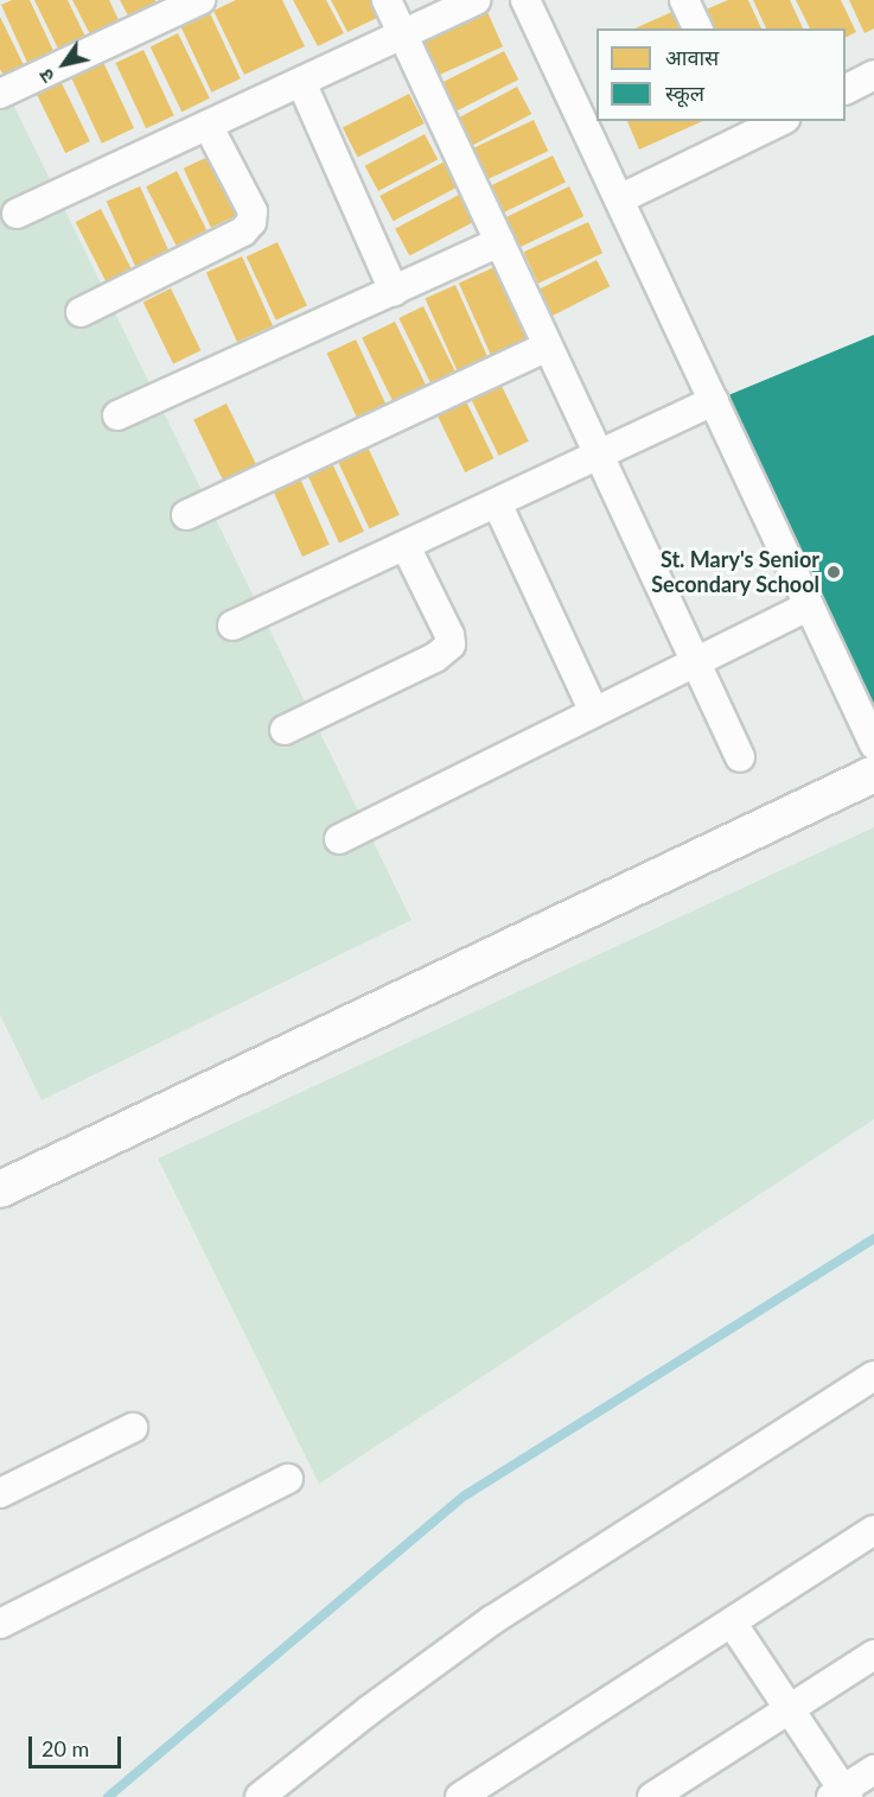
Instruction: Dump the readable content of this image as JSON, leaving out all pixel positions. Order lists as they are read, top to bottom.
{
  "places": ["St. Mary's Senior Secondary School"],
  "legend": ["आवास", "स्कूल"],
  "scale_bar": "20 m",
  "north": "bottom left"
}
